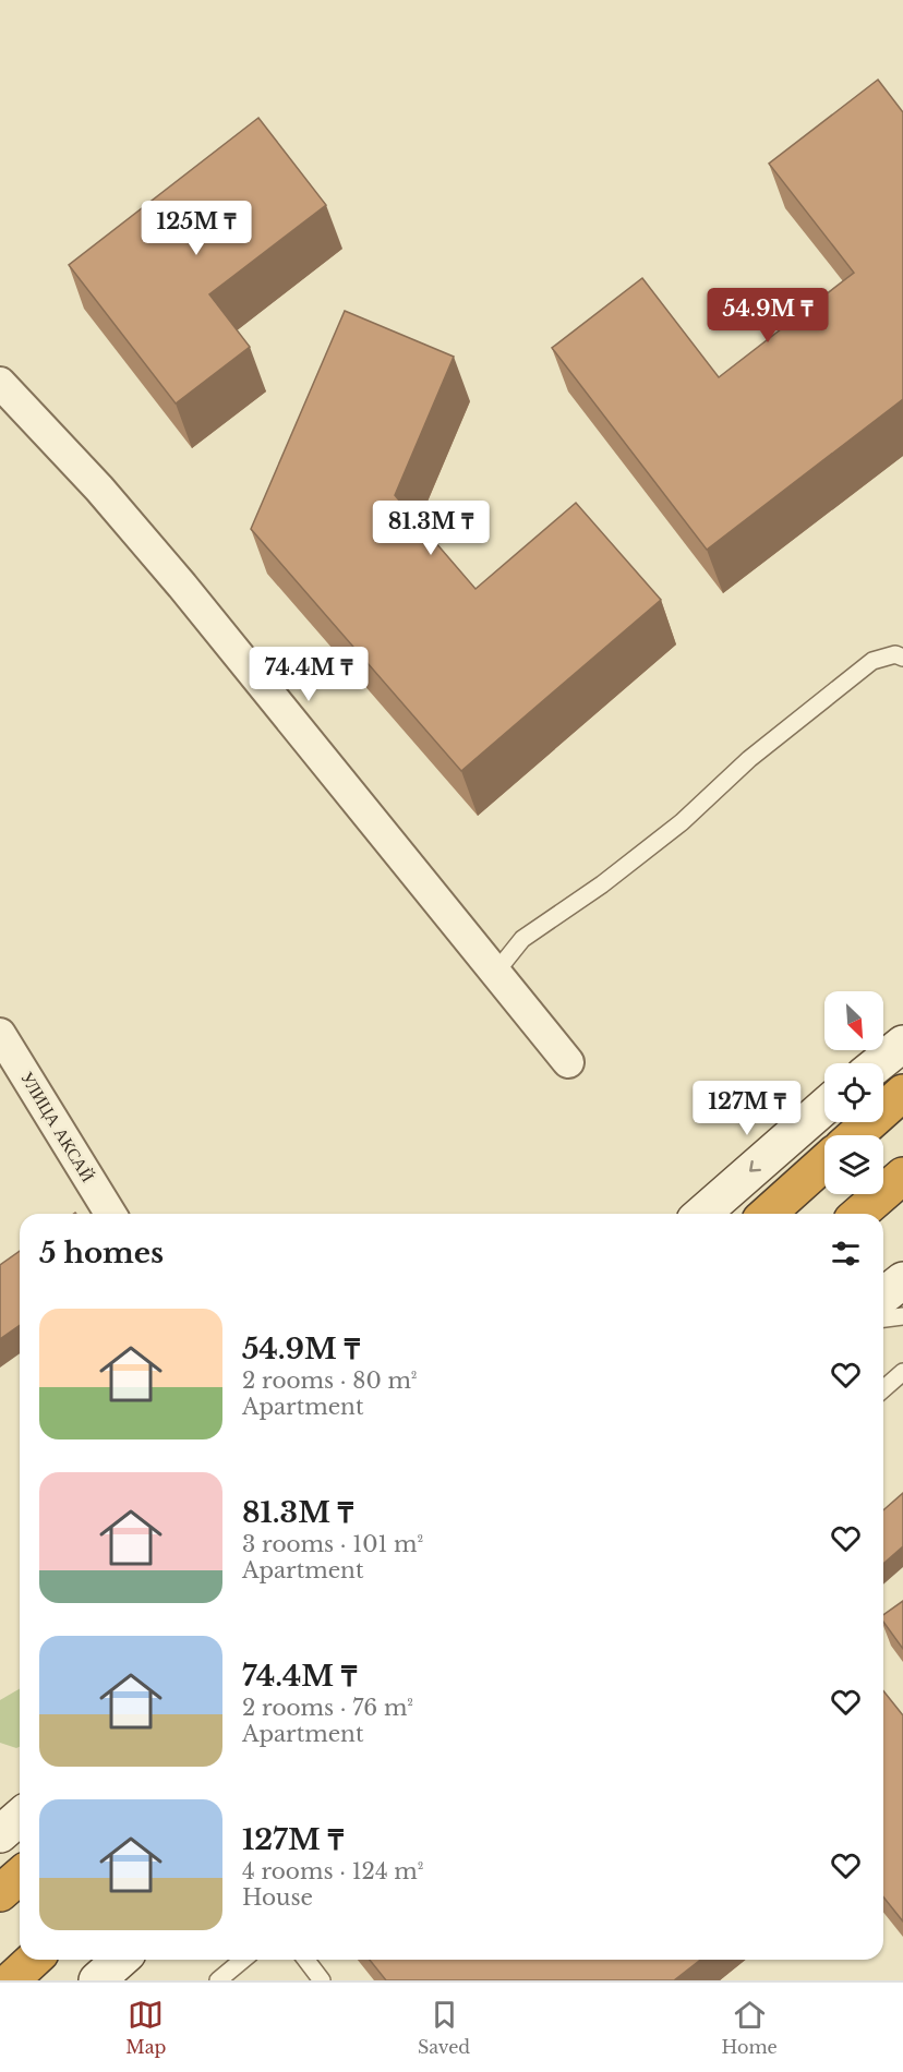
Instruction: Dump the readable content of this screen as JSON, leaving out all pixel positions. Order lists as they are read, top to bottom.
{
  "streets": {
    "street": ["УЛИЦА АКСАЙ"]
  },
  "north": "bottom right",
  "page": {
    "price": [
      "125M ₸",
      "54.9M ₸",
      "81.3M ₸",
      "74.4M ₸",
      "127M ₸"
    ],
    "heading": "5 homes",
    "list": [
      {
        "name": "54.9M ₸",
        "note": "2 rooms · 80 m² · Apartment"
      },
      {
        "name": "81.3M ₸",
        "note": "3 rooms · 101 m² · Apartment"
      },
      {
        "name": "74.4M ₸",
        "note": "2 rooms · 76 m² · Apartment"
      },
      {
        "name": "127M ₸",
        "note": "4 rooms · 124 m² · House"
      }
    ],
    "tabs": ["Map", "Saved", "Home"]
  }
}
